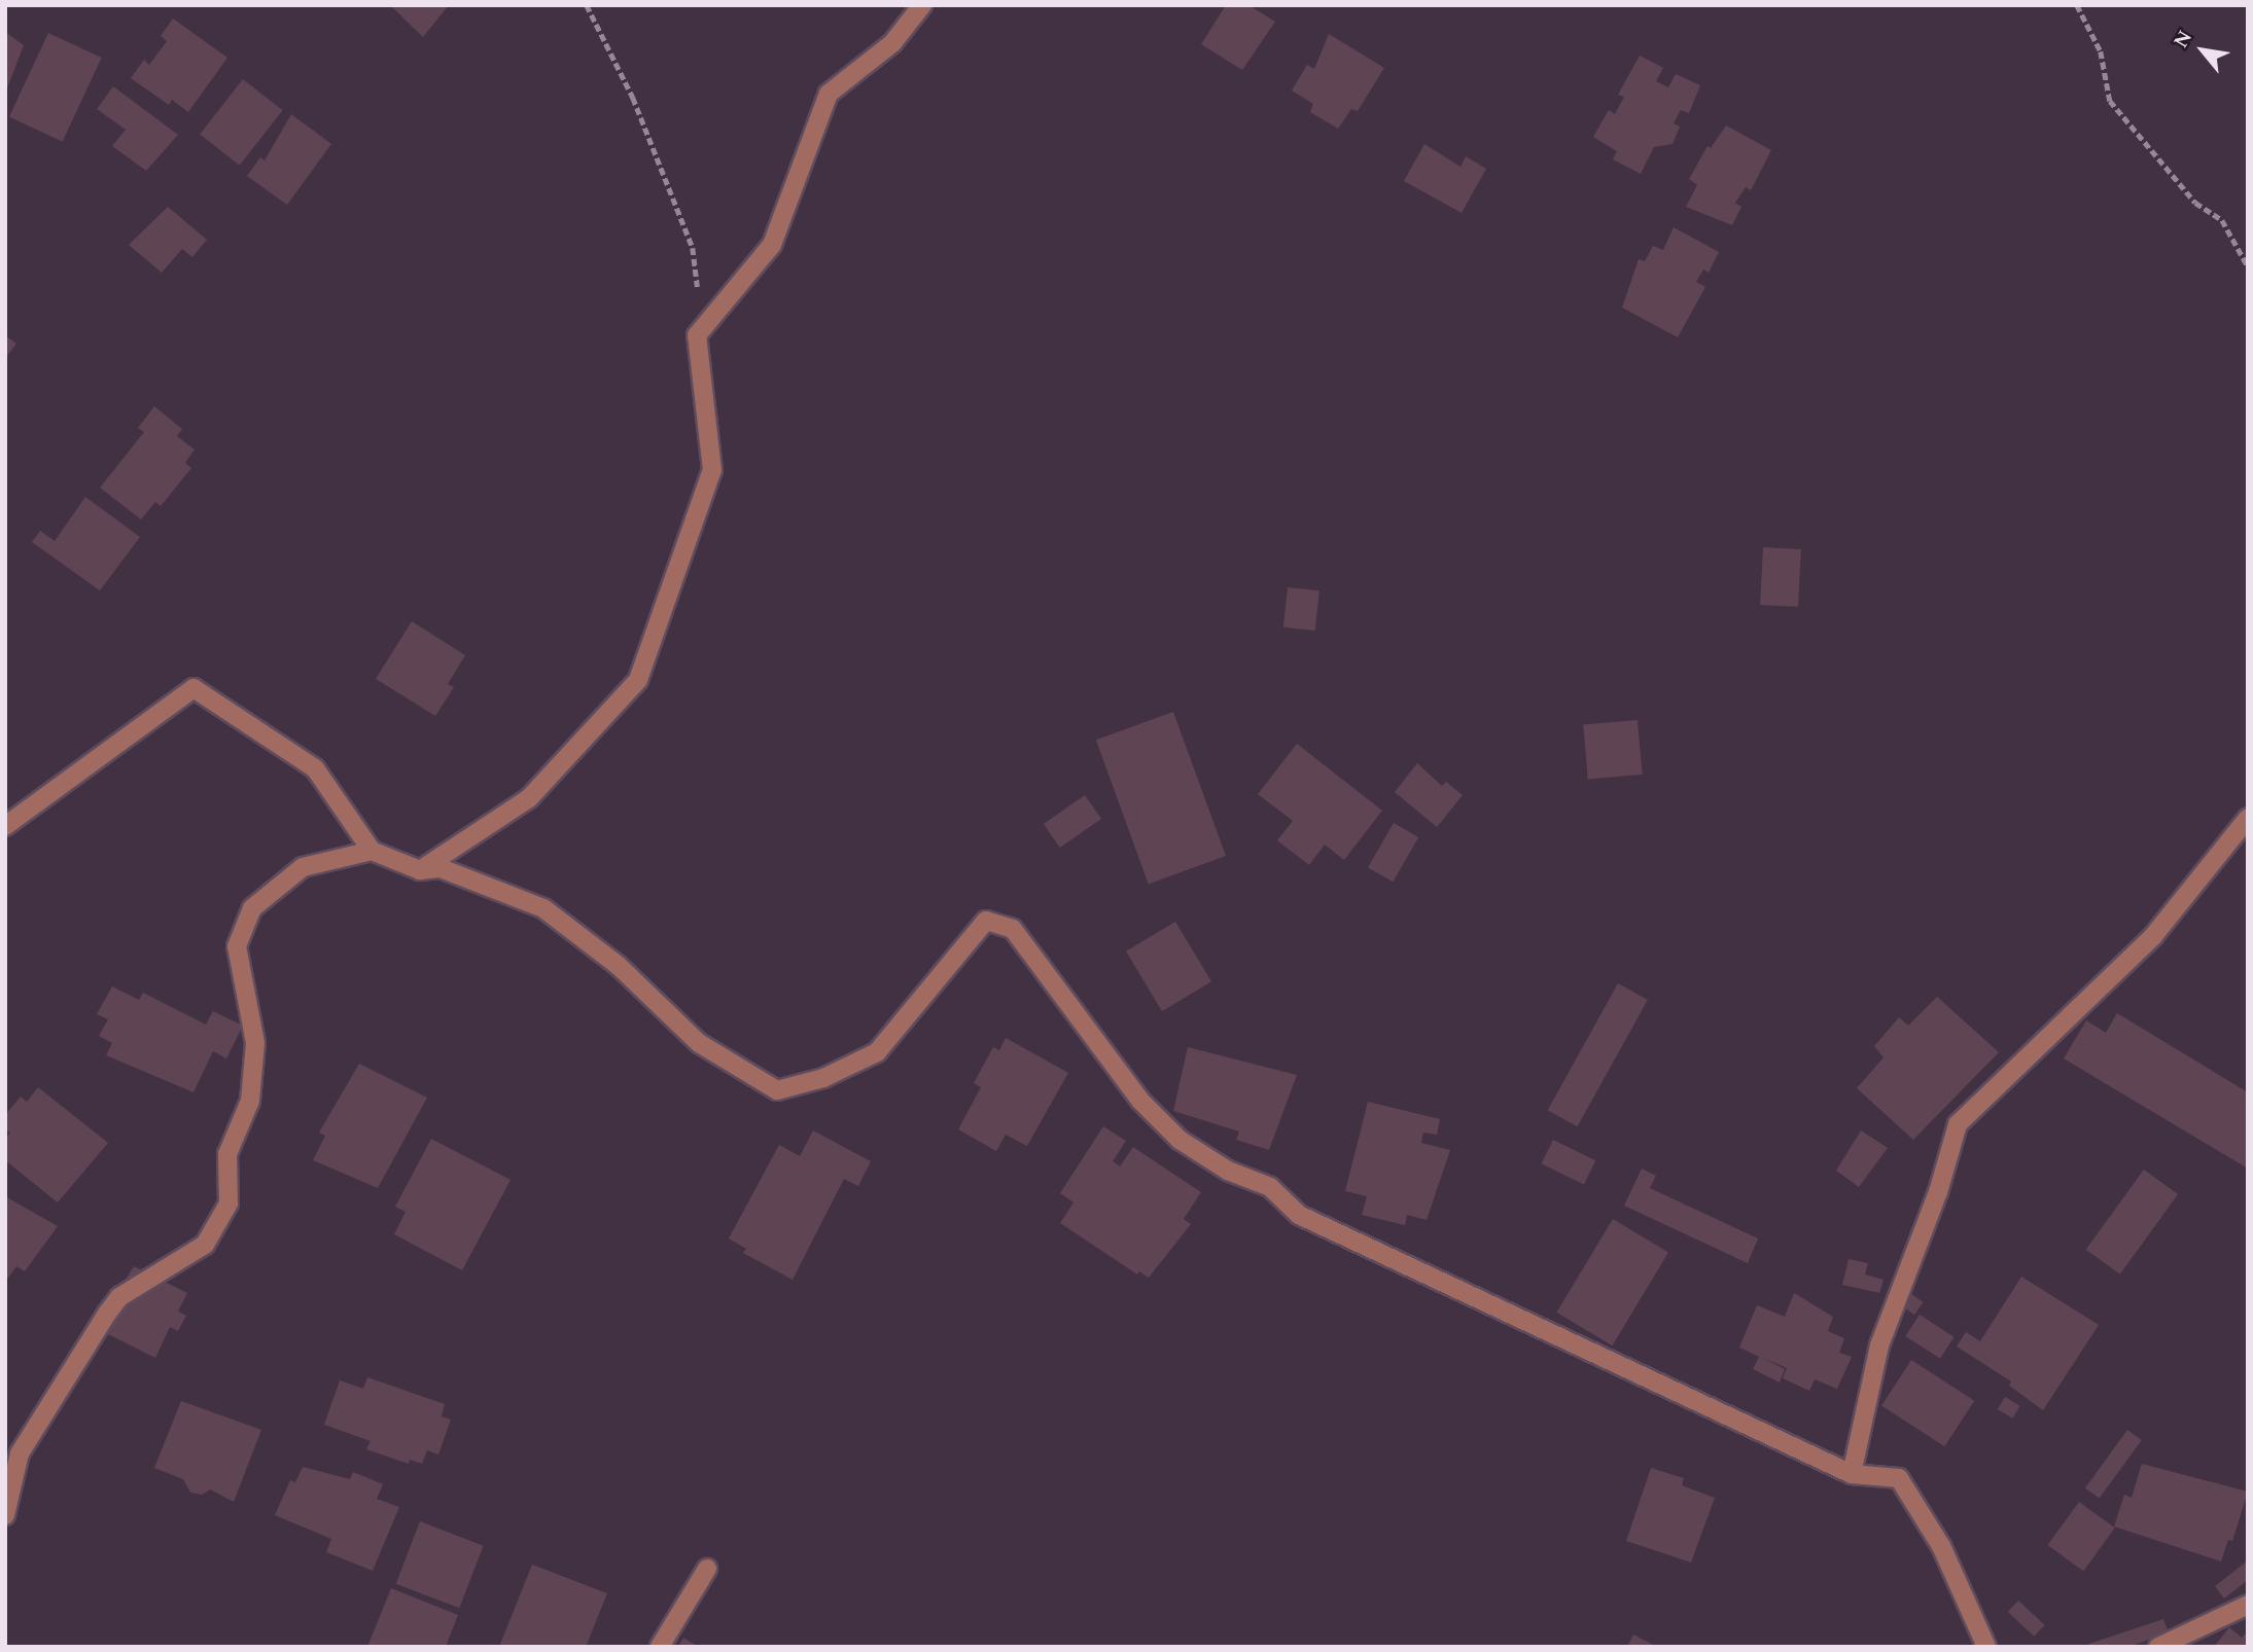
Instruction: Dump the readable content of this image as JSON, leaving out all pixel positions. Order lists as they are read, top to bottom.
{
  "north": "top left"
}
